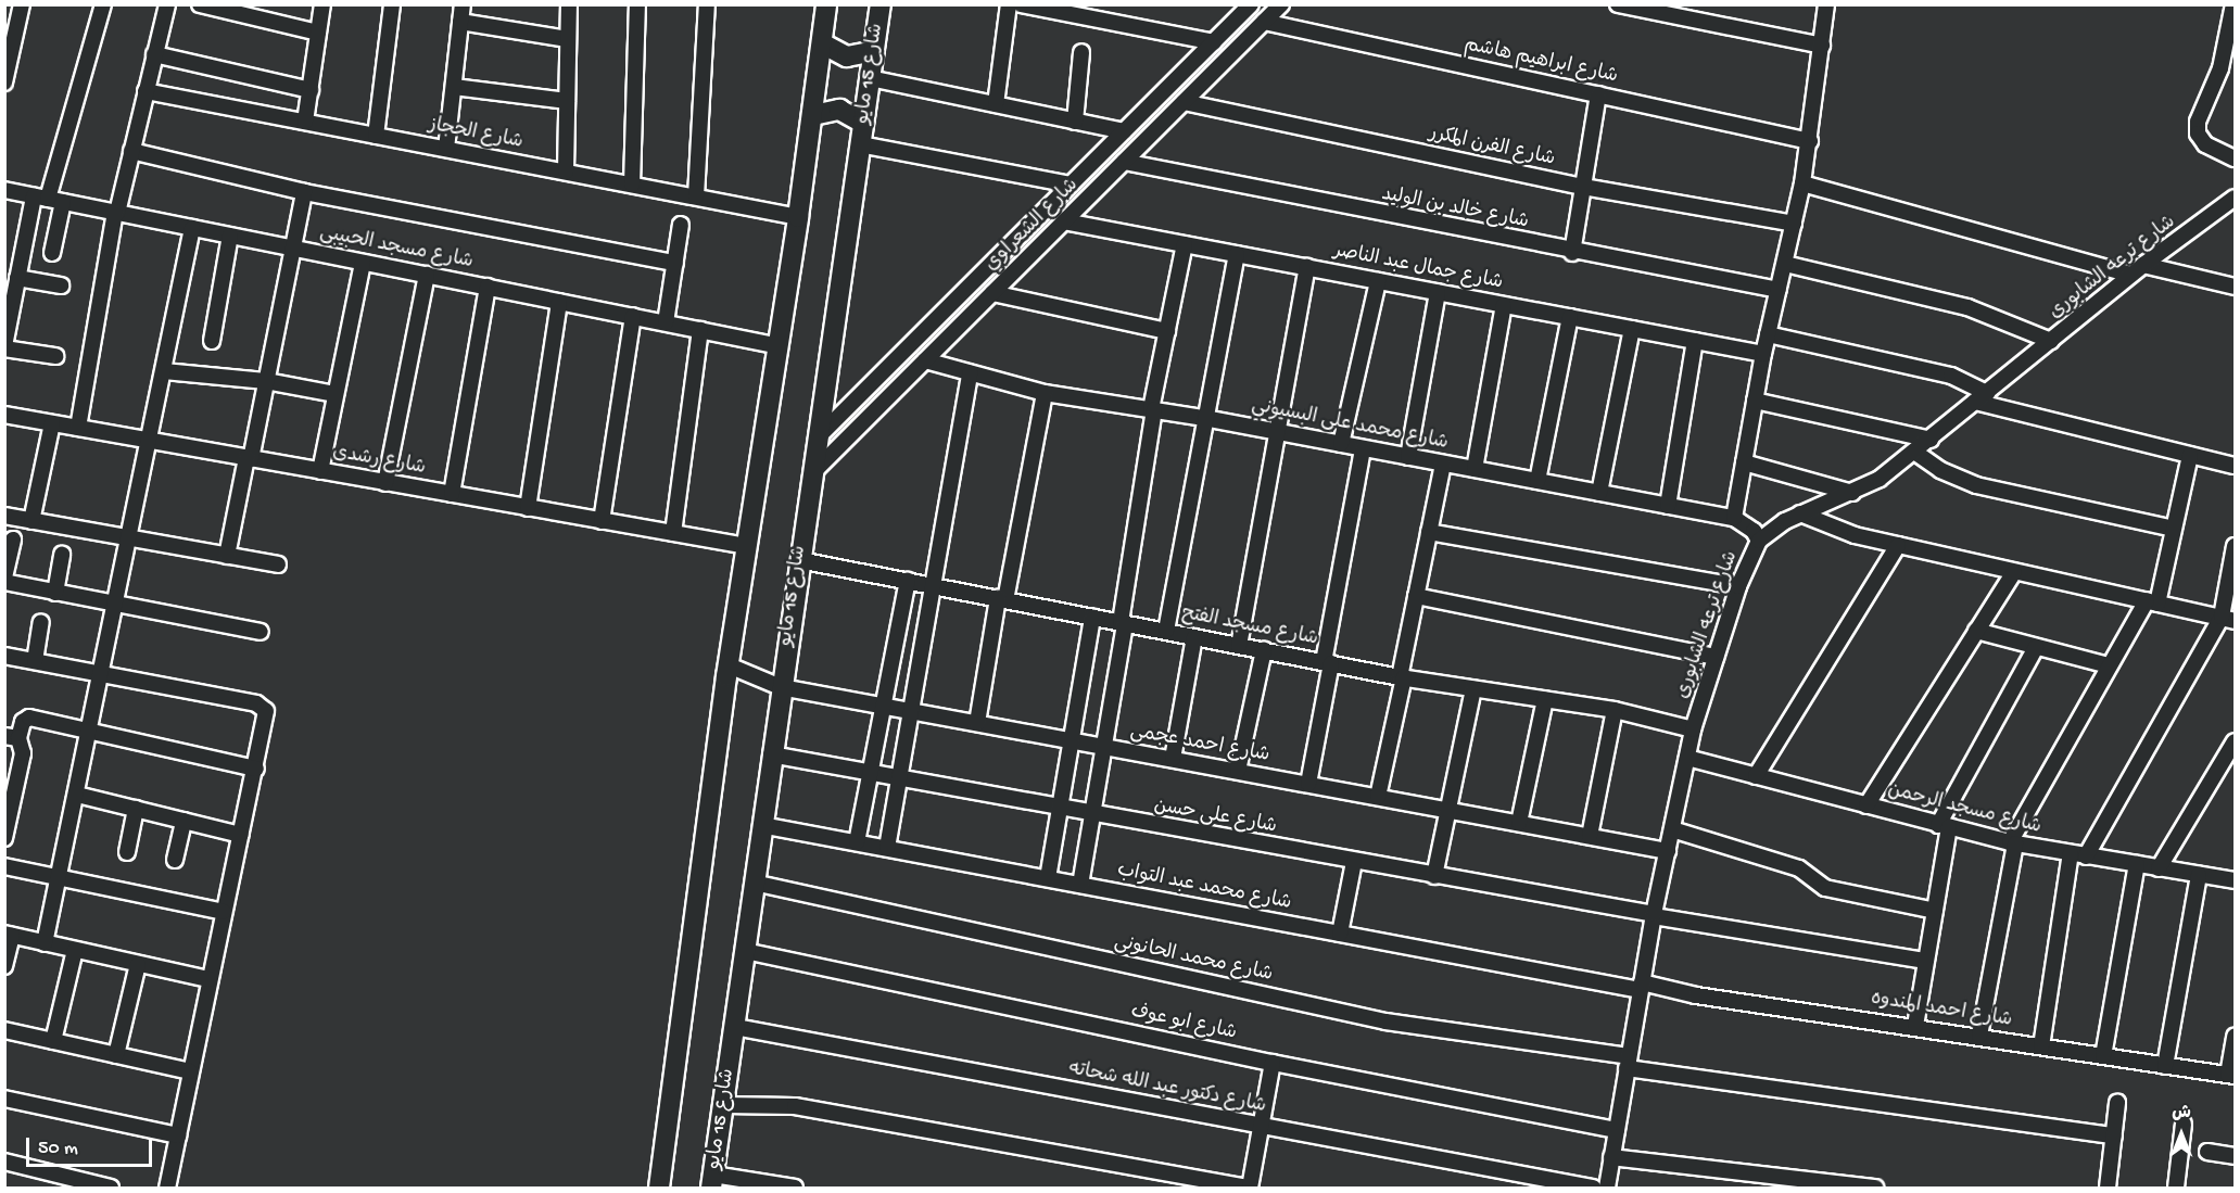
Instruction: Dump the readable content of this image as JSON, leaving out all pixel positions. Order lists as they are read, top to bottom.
{
  "streets": {
    "main road": ["شارع 15 مايو"],
    "street": [
      "شارع ابراهيم هاشم",
      "شارع الحجاز",
      "شارع الفرن المكرر",
      "شارع خالد بن الوليد",
      "شارع الشعراوي",
      "شارع مسجد الحبيبى",
      "شارع جمال عبد الناصر",
      "شارع ترعه الشابورى",
      "شارع محمد على البسيوني",
      "شارع رشدى",
      "شارع مسجد الفتح",
      "شارع احمد عجمى",
      "شارع مسجد الرحمن",
      "شارع على حسن",
      "شارع محمد عبد التواب",
      "شارع محمد الحانونى",
      "شارع احمد المندوه",
      "شارع ابو عوف",
      "شارع دكتور عبد الله شحاته"
    ]
  },
  "crossings": [
    ["شارع ابراهيم هاشم", "شارع الشعراوي"],
    ["شارع 15 مايو", "شارع الشعراوي"],
    ["شارع 15 مايو", "شارع مسجد الفتح"],
    ["شارع 15 مايو", "شارع احمد عجمى"],
    ["شارع 15 مايو", "شارع على حسن"],
    ["شارع 15 مايو", "شارع محمد عبد التواب"],
    ["شارع 15 مايو", "شارع محمد الحانونى"],
    ["شارع 15 مايو", "شارع ابو عوف"],
    ["شارع 15 مايو", "شارع دكتور عبد الله شحاته"],
    ["شارع الفرن المكرر", "شارع الشعراوي"],
    ["شارع خالد بن الوليد", "شارع الشعراوي"],
    ["شارع الشعراوي", "شارع جمال عبد الناصر"],
    ["شارع الشعراوي", "شارع محمد على البسيوني"],
    ["شارع ترعه الشابورى", "شارع مسجد الفتح"],
    ["شارع ترعه الشابورى", "شارع احمد عجمى"],
    ["شارع ترعه الشابورى", "شارع مسجد الرحمن"],
    ["شارع ترعه الشابورى", "شارع على حسن"],
    ["شارع ترعه الشابورى", "شارع محمد عبد التواب"],
    ["شارع ترعه الشابورى", "شارع محمد الحانونى"],
    ["شارع ترعه الشابورى", "شارع احمد المندوه"],
    ["شارع ترعه الشابورى", "شارع ابو عوف"],
    ["شارع محمد عبد التواب", "شارع احمد المندوه"]
  ],
  "scale_bar": "50 m",
  "north": "top"
}
